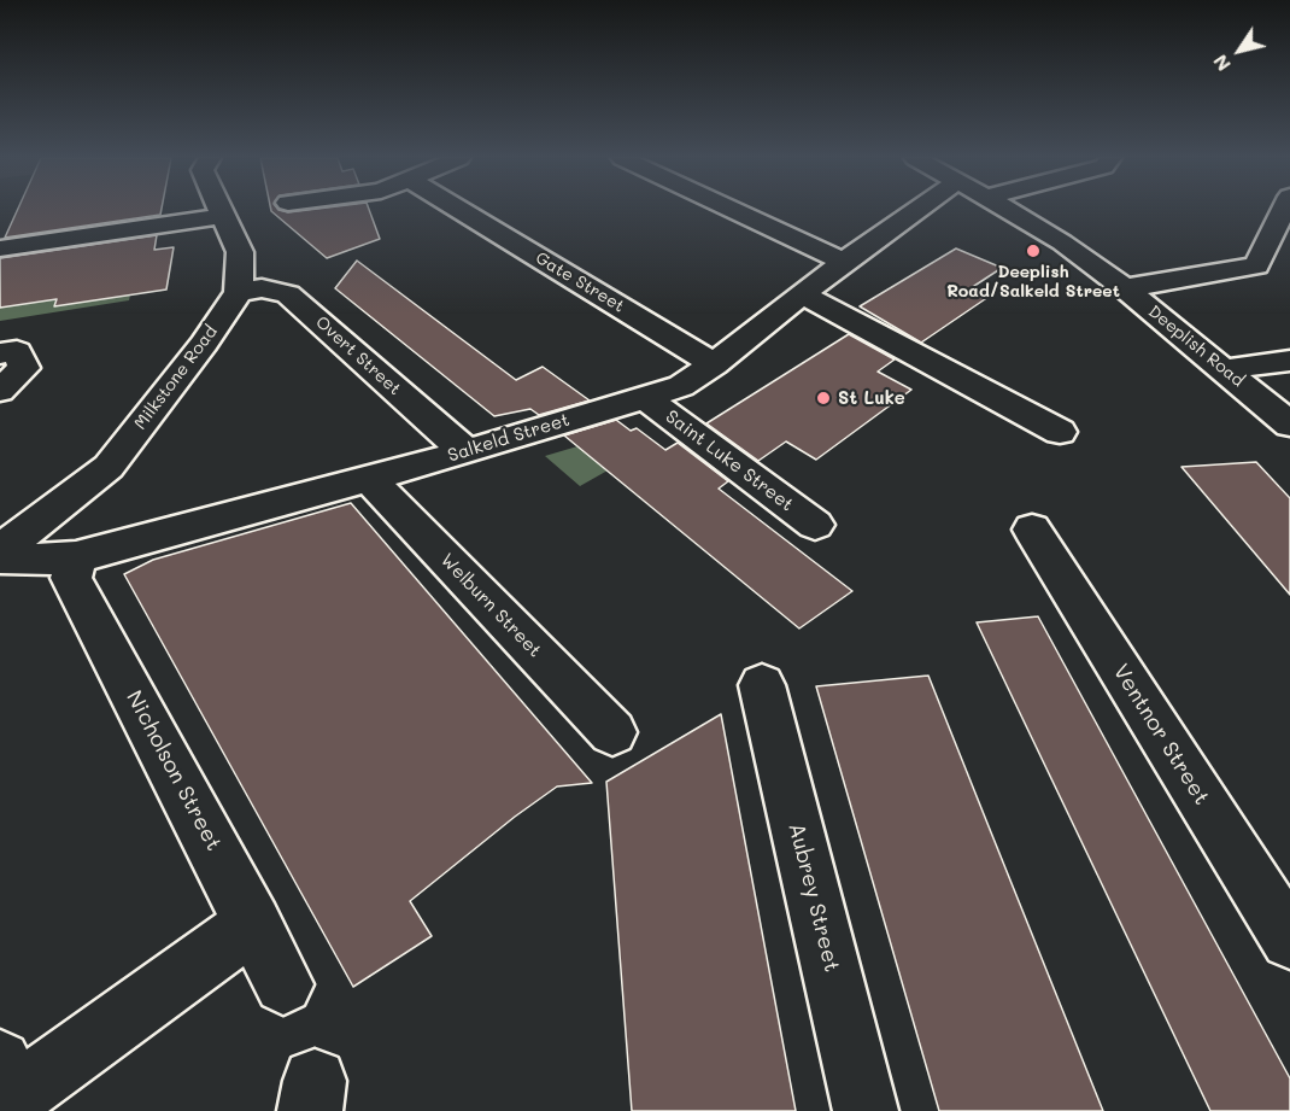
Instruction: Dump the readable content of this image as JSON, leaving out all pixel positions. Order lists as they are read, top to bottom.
{
  "streets": {
    "street": [
      "Gate Street",
      "Deeplish Road",
      "Overt Street",
      "Milkstone Road",
      "Salkeld Street",
      "Saint Luke Street",
      "Welburn Street",
      "Ventnor Street",
      "Nicholson Street",
      "Aubrey Street"
    ]
  },
  "crossings": [
    ["Gate Street", "Salkeld Street"],
    ["Overt Street", "Milkstone Road"],
    ["Overt Street", "Salkeld Street"],
    ["Salkeld Street", "Saint Luke Street"],
    ["Salkeld Street", "Welburn Street"],
    ["Salkeld Street", "Nicholson Street"]
  ],
  "places": ["Deeplish Road/Salkeld Street", "St Luke"],
  "north": "bottom left"
}
